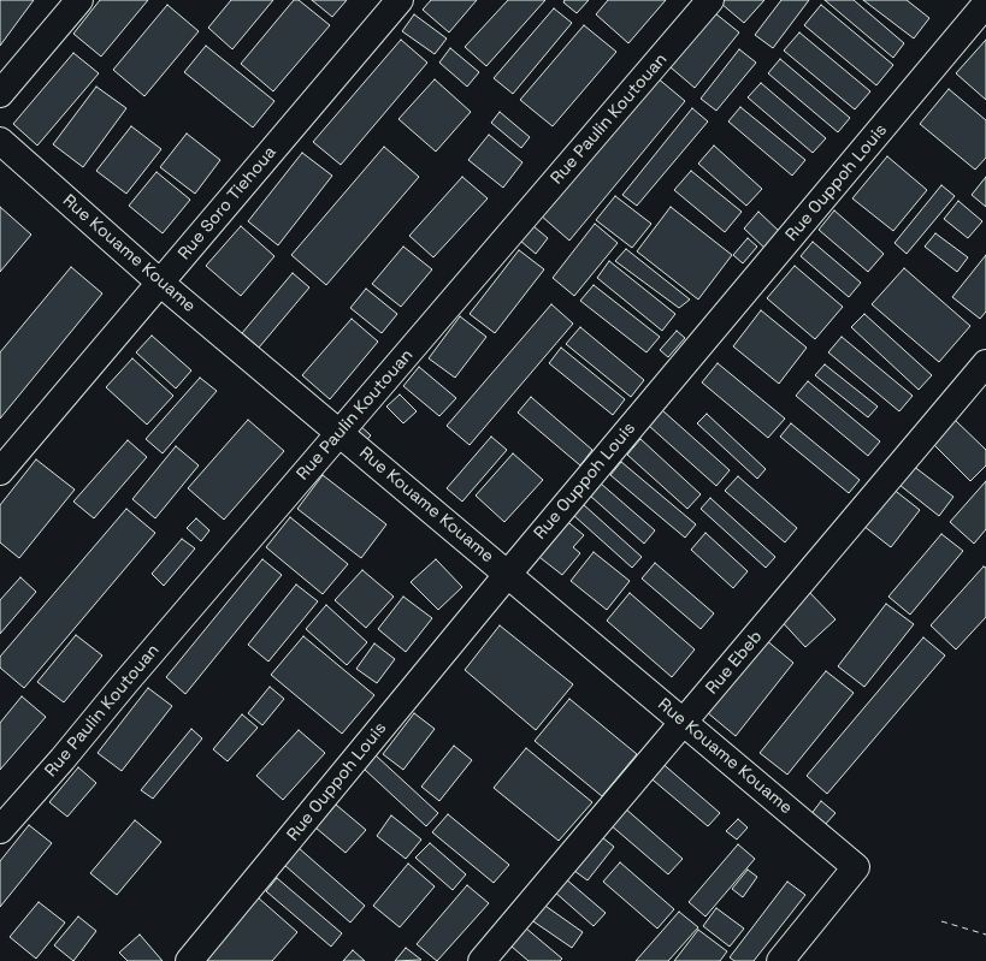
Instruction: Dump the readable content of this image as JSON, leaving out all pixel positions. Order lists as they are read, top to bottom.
{
  "streets": {
    "street": [
      "Rue Paulin Koutouan",
      "Rue Ouppoh Louis",
      "Rue Soro Tiehoua",
      "Rue Kouame Kouame",
      "Rue Ebeb"
    ]
  },
  "crossings": [
    ["Rue Paulin Koutouan", "Rue Kouame Kouame"],
    ["Rue Ouppoh Louis", "Rue Kouame Kouame"],
    ["Rue Soro Tiehoua", "Rue Kouame Kouame"],
    ["Rue Kouame Kouame", "Rue Ebeb"]
  ]
}
